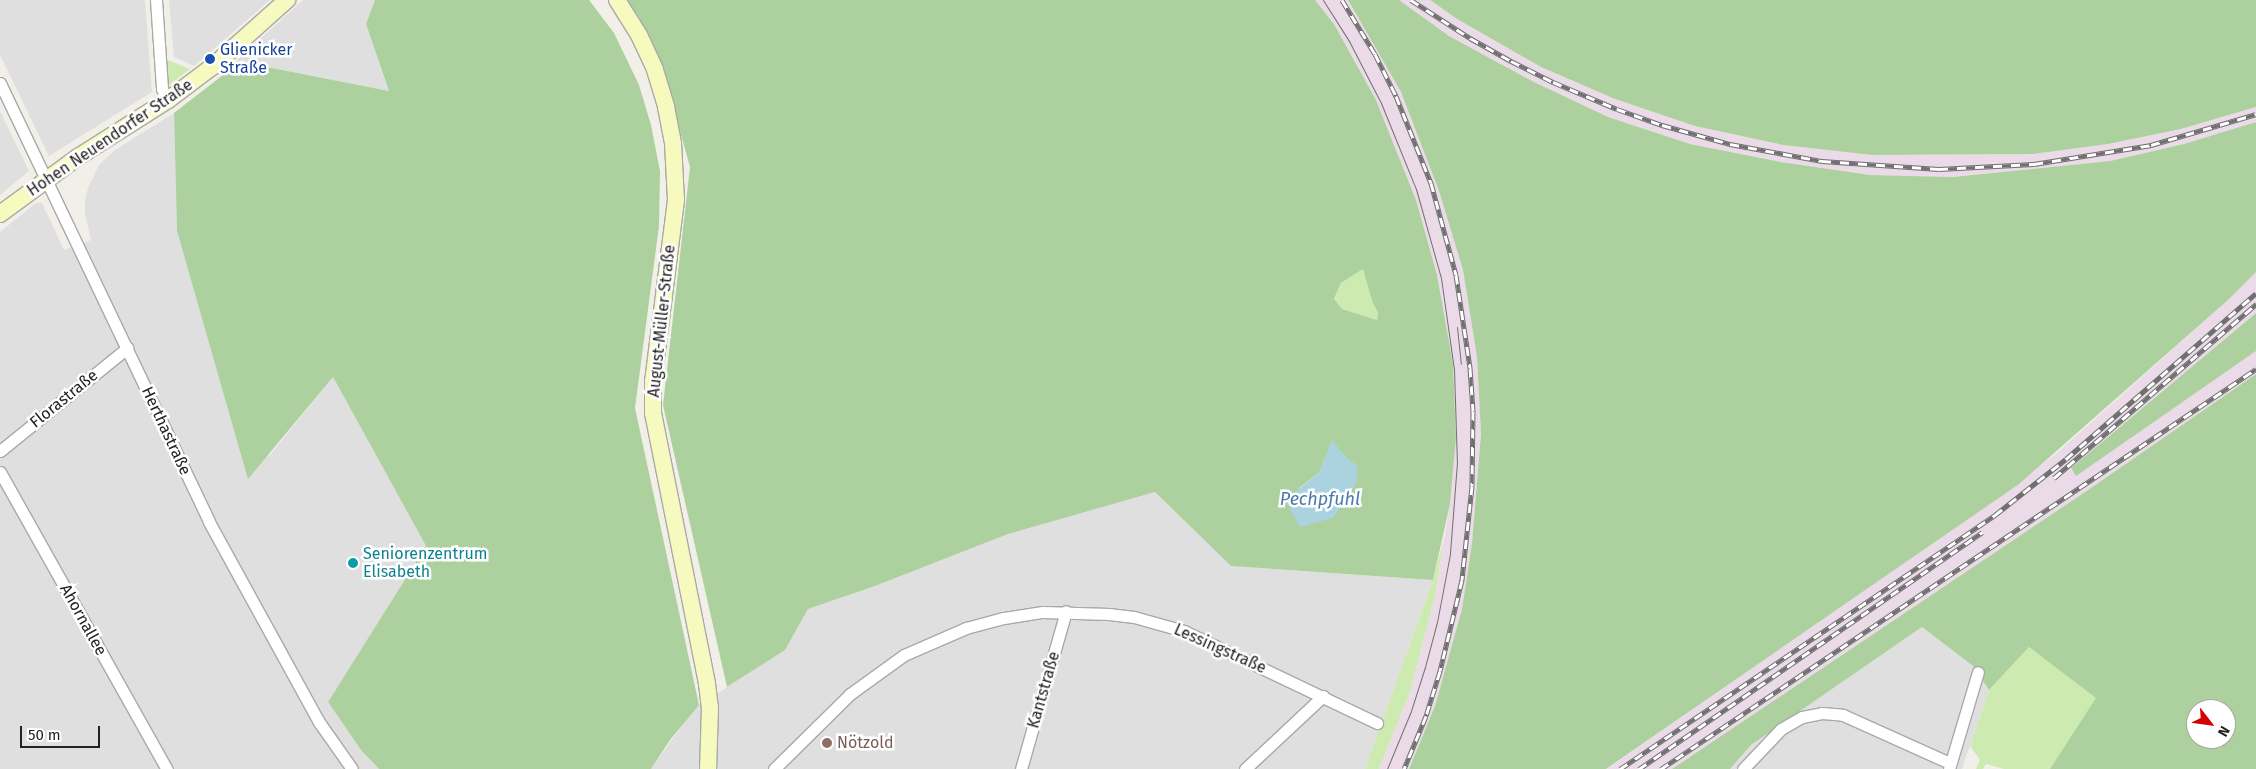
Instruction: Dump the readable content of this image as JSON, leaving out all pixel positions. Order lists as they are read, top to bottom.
{
  "streets": {
    "main road": ["Hohen Neuendorfer Straße", "August-Müller-Straße"],
    "street": [
      "Florastraße",
      "Herthastraße",
      "Ahornallee",
      "Lessingstraße",
      "Kantstraße"
    ]
  },
  "crossings": [
    ["Hohen Neuendorfer Straße", "Herthastraße"],
    ["Florastraße", "Herthastraße"],
    ["Lessingstraße", "Kantstraße"]
  ],
  "water": ["Pechpfuhl"],
  "places": ["Glienicker Straße", "Seniorenzentrum Elisabeth", "Nötzold"],
  "scale_bar": "50 m",
  "north": "bottom right"
}
